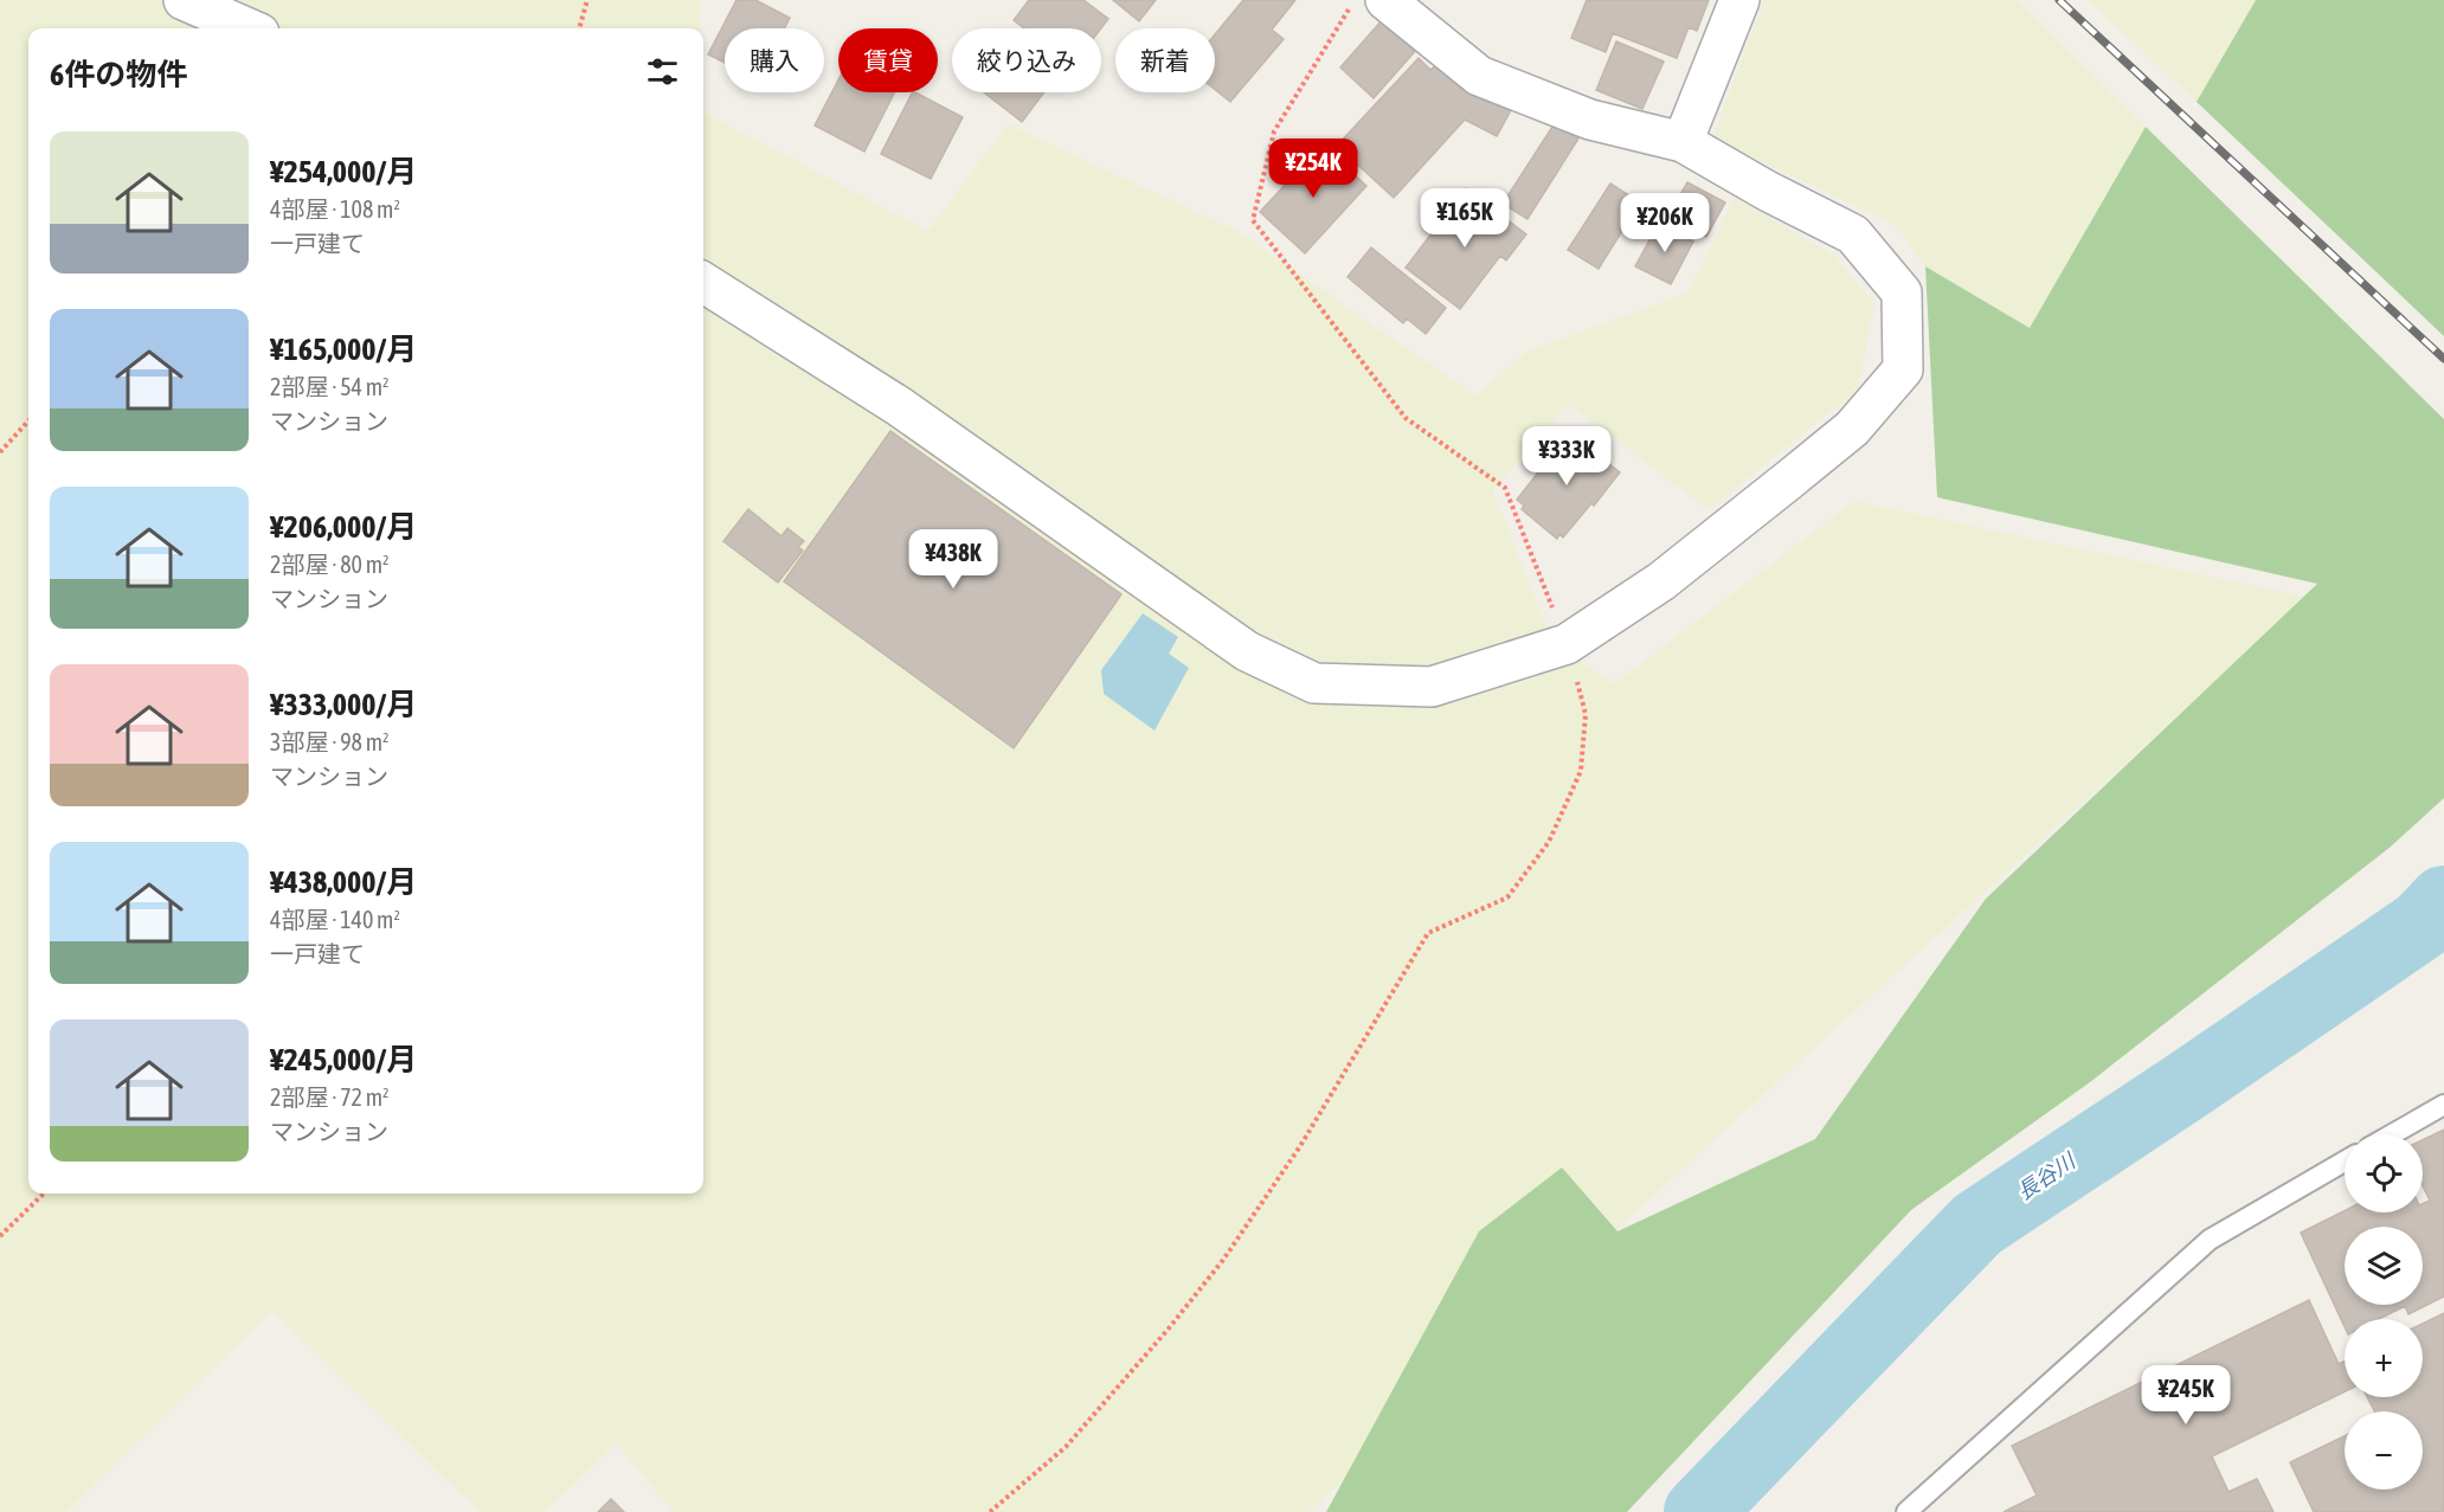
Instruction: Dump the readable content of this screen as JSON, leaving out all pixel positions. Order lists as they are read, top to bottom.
{
  "water": ["長谷川"],
  "page": {
    "chip": [
      "購入",
      "賃貸",
      "絞り込み",
      "新着"
    ],
    "heading": "6件の物件",
    "list": [
      {
        "name": "¥254,000/月",
        "note": "4部屋 · 108 m² · 一戸建て"
      },
      {
        "name": "¥165,000/月",
        "note": "2部屋 · 54 m² · マンション"
      },
      {
        "name": "¥206,000/月",
        "note": "2部屋 · 80 m² · マンション"
      },
      {
        "name": "¥333,000/月",
        "note": "3部屋 · 98 m² · マンション"
      },
      {
        "name": "¥438,000/月",
        "note": "4部屋 · 140 m² · 一戸建て"
      },
      {
        "name": "¥245,000/月",
        "note": "2部屋 · 72 m² · マンション"
      }
    ],
    "price": [
      "¥254K",
      "¥165K",
      "¥206K",
      "¥333K",
      "¥438K",
      "¥245K"
    ],
    "map_buttons": ["+", "−"]
  }
}
